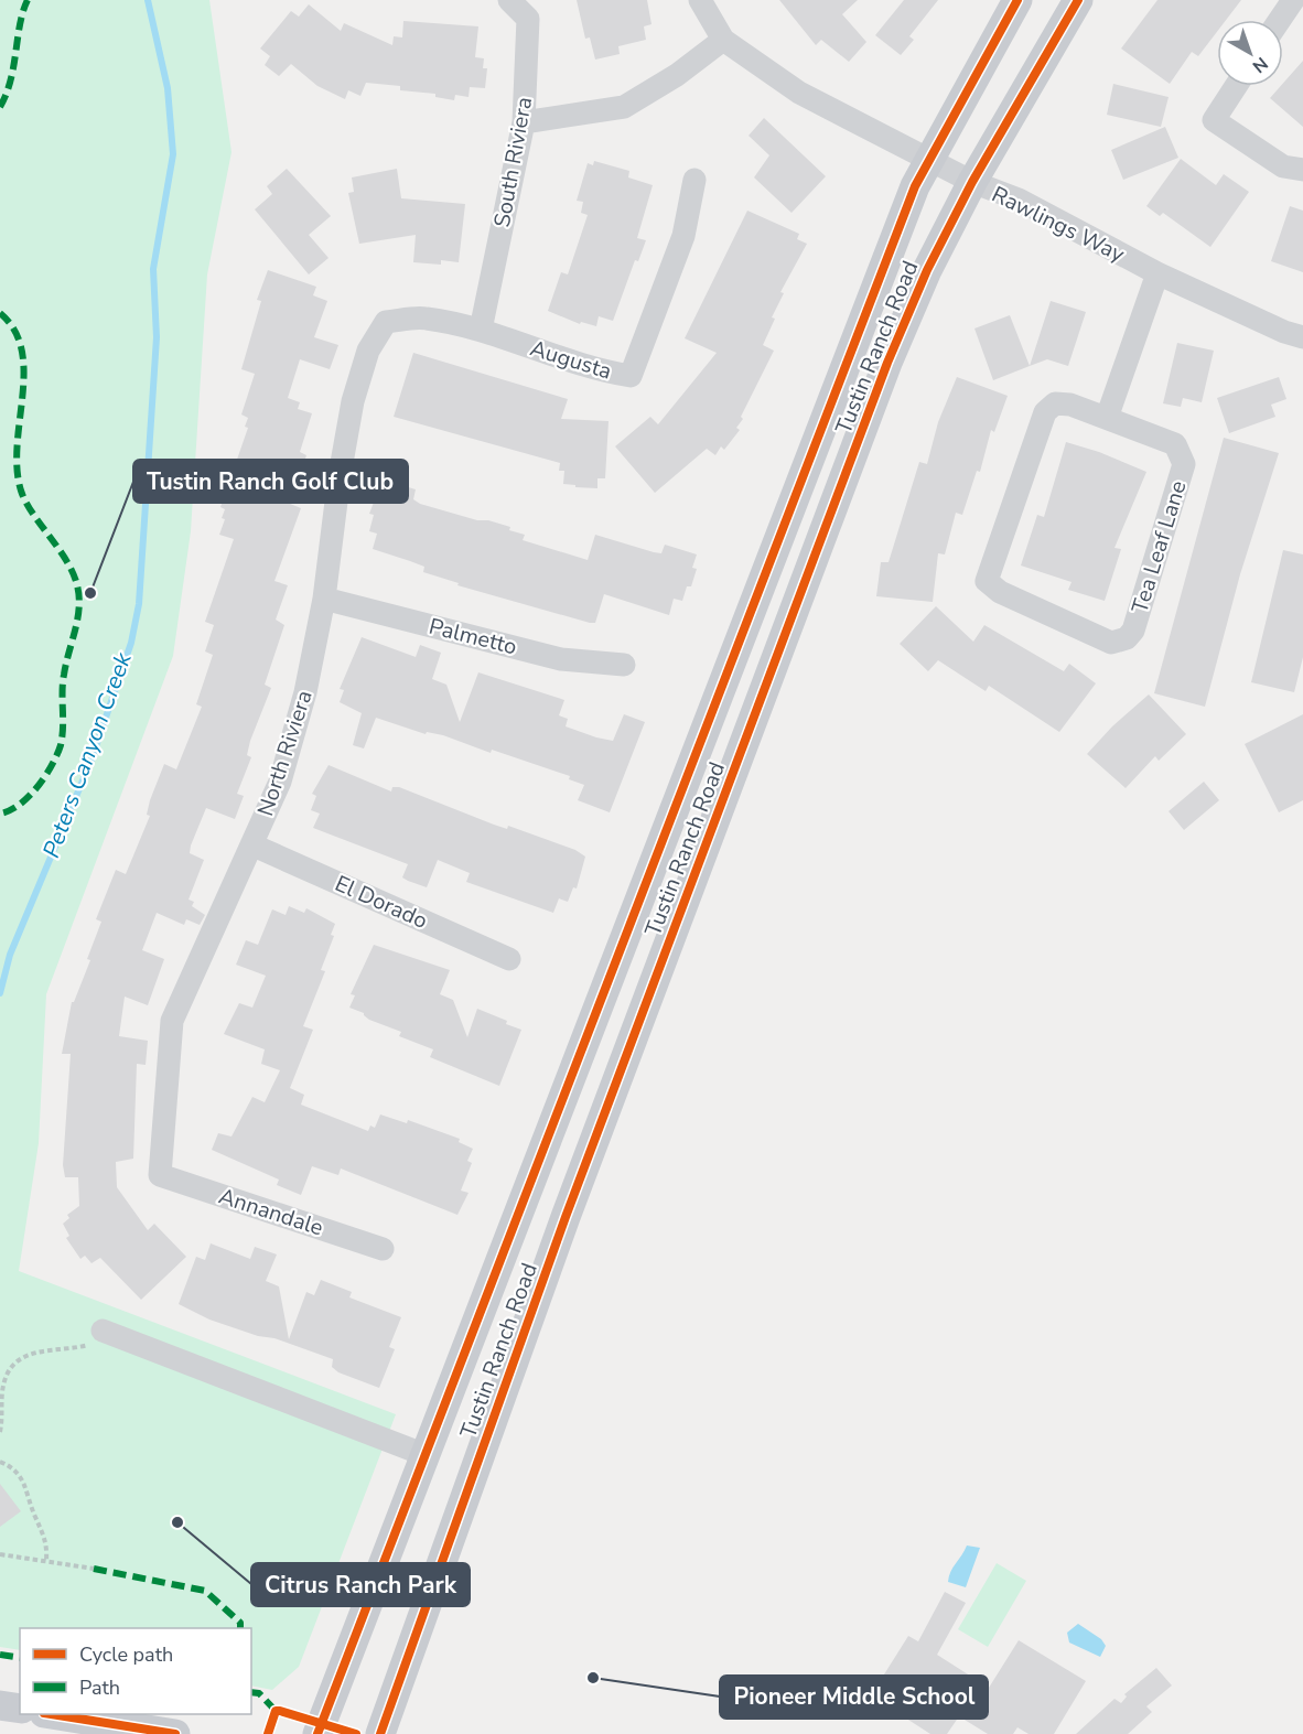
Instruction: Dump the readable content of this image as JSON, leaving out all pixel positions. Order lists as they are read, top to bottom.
{
  "streets": {
    "main road": ["Tustin Ranch Road"],
    "street": [
      "South Riviera",
      "Rawlings Way",
      "Augusta",
      "Tea Leaf Lane",
      "Palmetto",
      "North Riviera",
      "El Dorado",
      "Annandale"
    ]
  },
  "crossings": [
    ["South Riviera", "Augusta"],
    ["Rawlings Way", "Tustin Ranch Road"],
    ["Augusta", "North Riviera"],
    ["Palmetto", "North Riviera"],
    ["North Riviera", "El Dorado"],
    ["North Riviera", "Annandale"]
  ],
  "water": ["Peters Canyon Creek"],
  "places": ["Tustin Ranch Golf Club", "Citrus Ranch Park", "Pioneer Middle School"],
  "legend": ["Cycle path", "Path"],
  "north": "bottom right"
}
